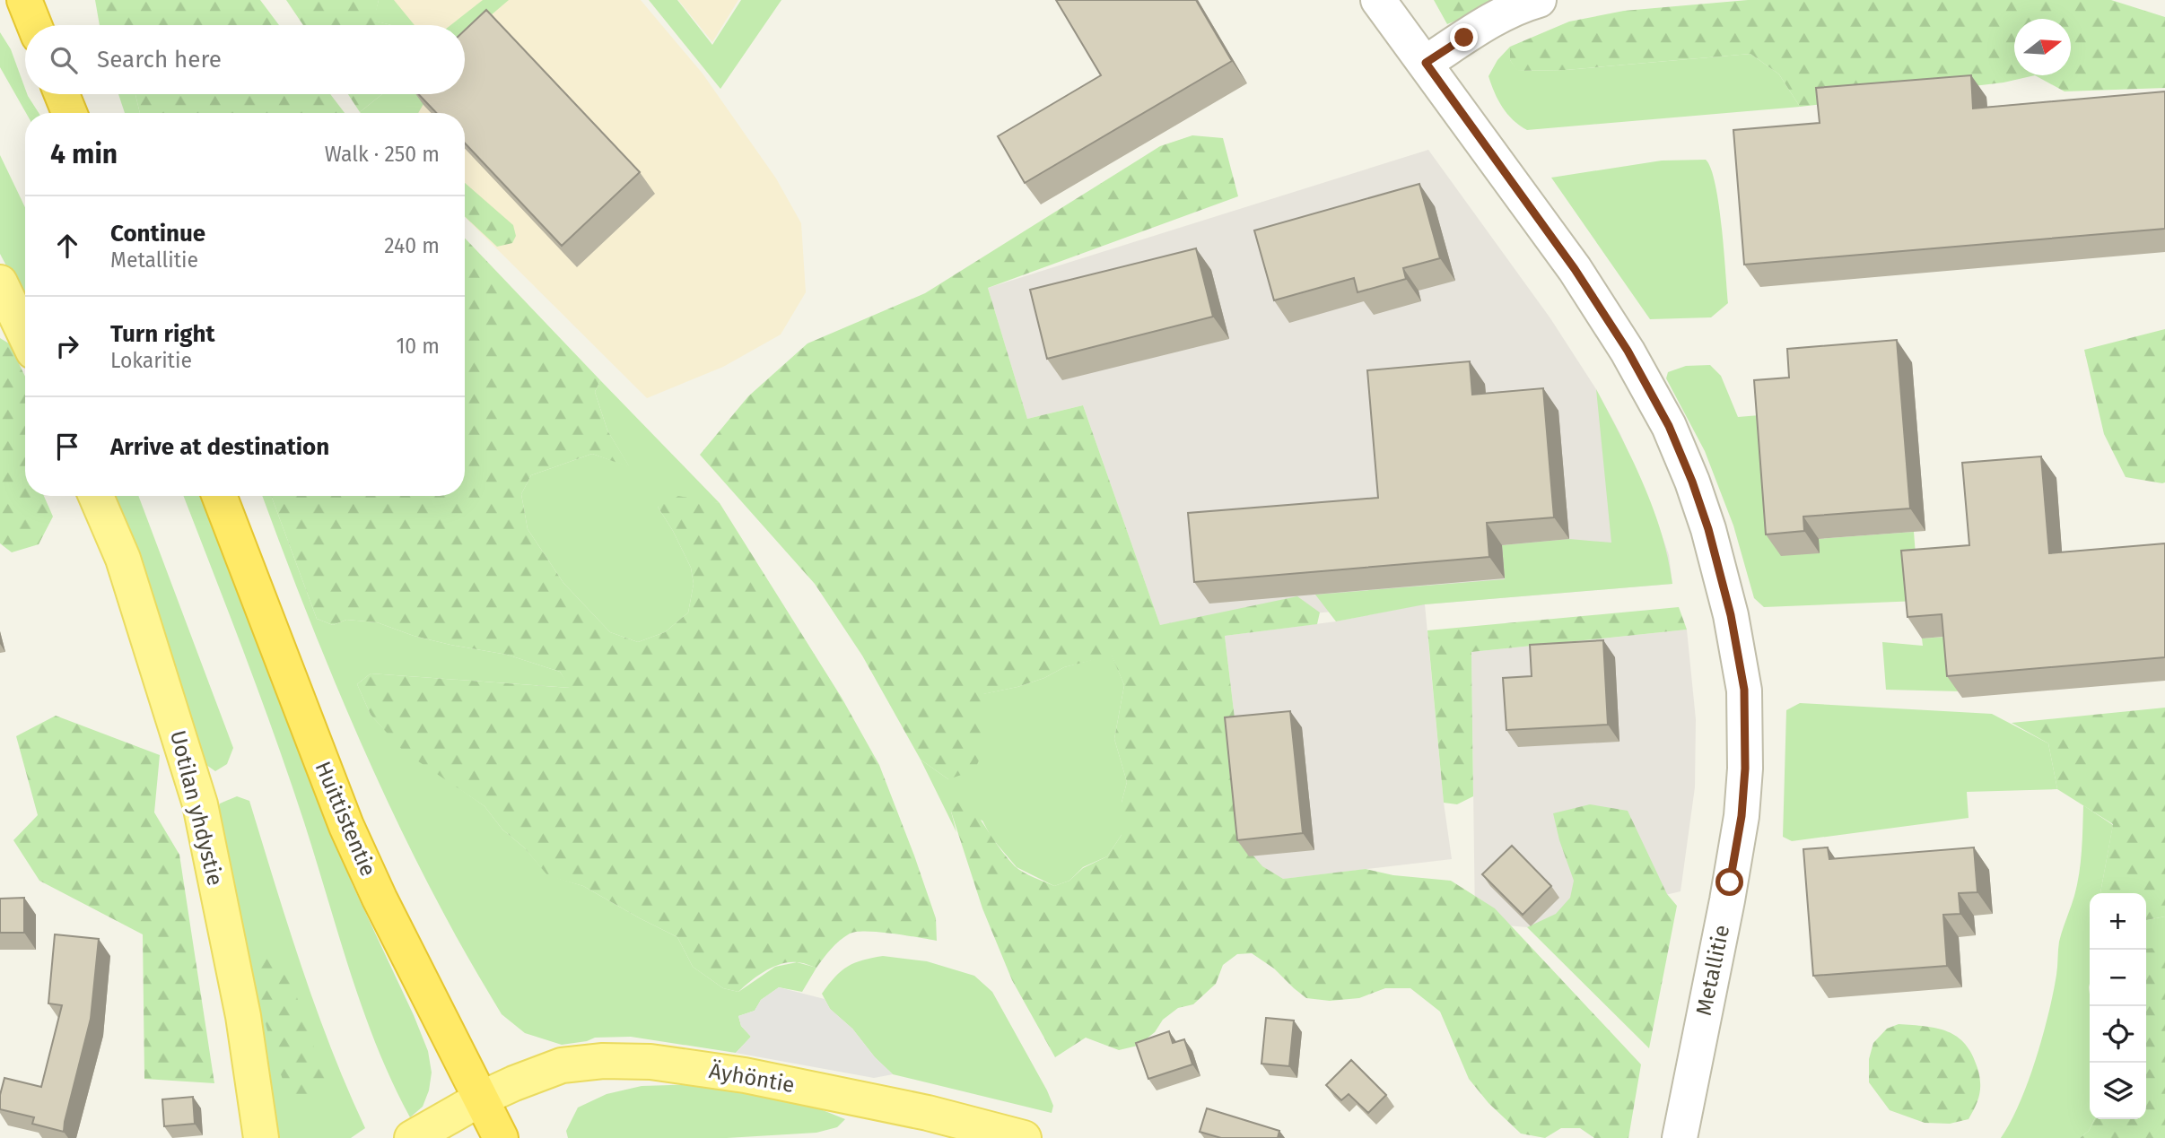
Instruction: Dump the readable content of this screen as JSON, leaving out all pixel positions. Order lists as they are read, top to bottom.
{
  "streets": {
    "highway": ["Huittistentie"],
    "main road": ["Uotilan yhdystie", "Äyhöntie"],
    "street": ["Metallitie"]
  },
  "crossings": [
    ["Huittistentie", "Äyhöntie"]
  ],
  "north": "right",
  "page": {
    "search": "Search here",
    "heading": ["4 min", "Walk · 250 m"],
    "list": [
      ["Continue", "Metallitie", "240 m"],
      ["Turn right", "Lokaritie", "10 m"],
      "Arrive at destination"
    ],
    "map_buttons": ["+", "−"]
  }
}
